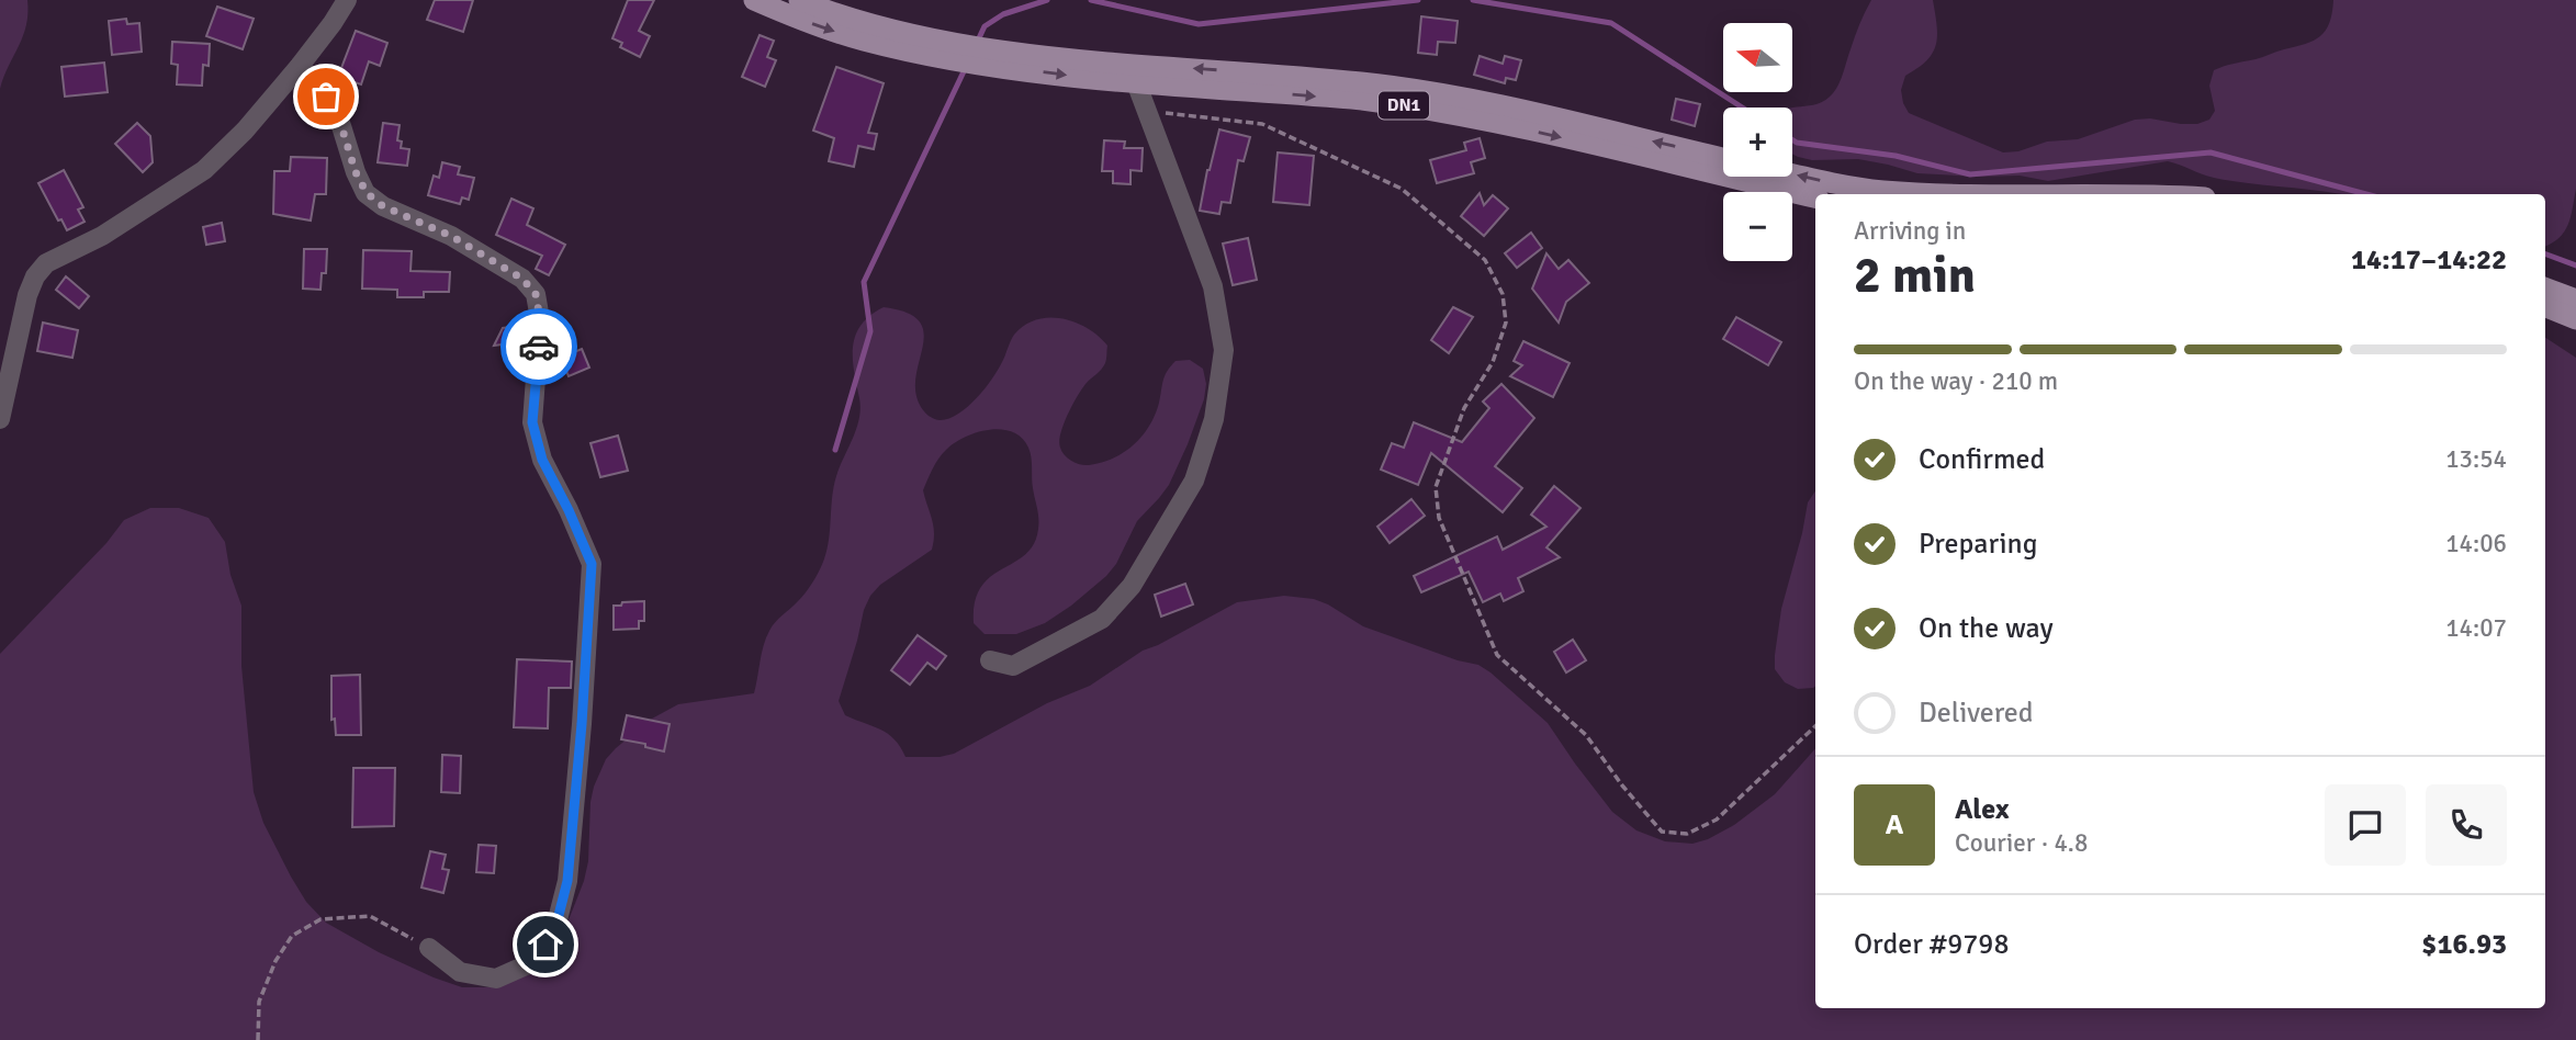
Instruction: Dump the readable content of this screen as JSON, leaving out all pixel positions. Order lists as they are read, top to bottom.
{
  "streets": {
    "main road": ["DN1"]
  },
  "north": "left",
  "page": {
    "map_buttons": ["+", "−"],
    "heading": ["2 min", "Arriving in", "14:17–14:22"],
    "panel": [
      "Alex",
      "Courier · 4.8",
      "Order #9798",
      "$16.93"
    ],
    "bar": "On the way · 210 m",
    "list": [
      ["Confirmed", "13:54"],
      ["Preparing", "14:06"],
      ["On the way", "14:07"],
      "Delivered"
    ],
    "round": "A"
  }
}
